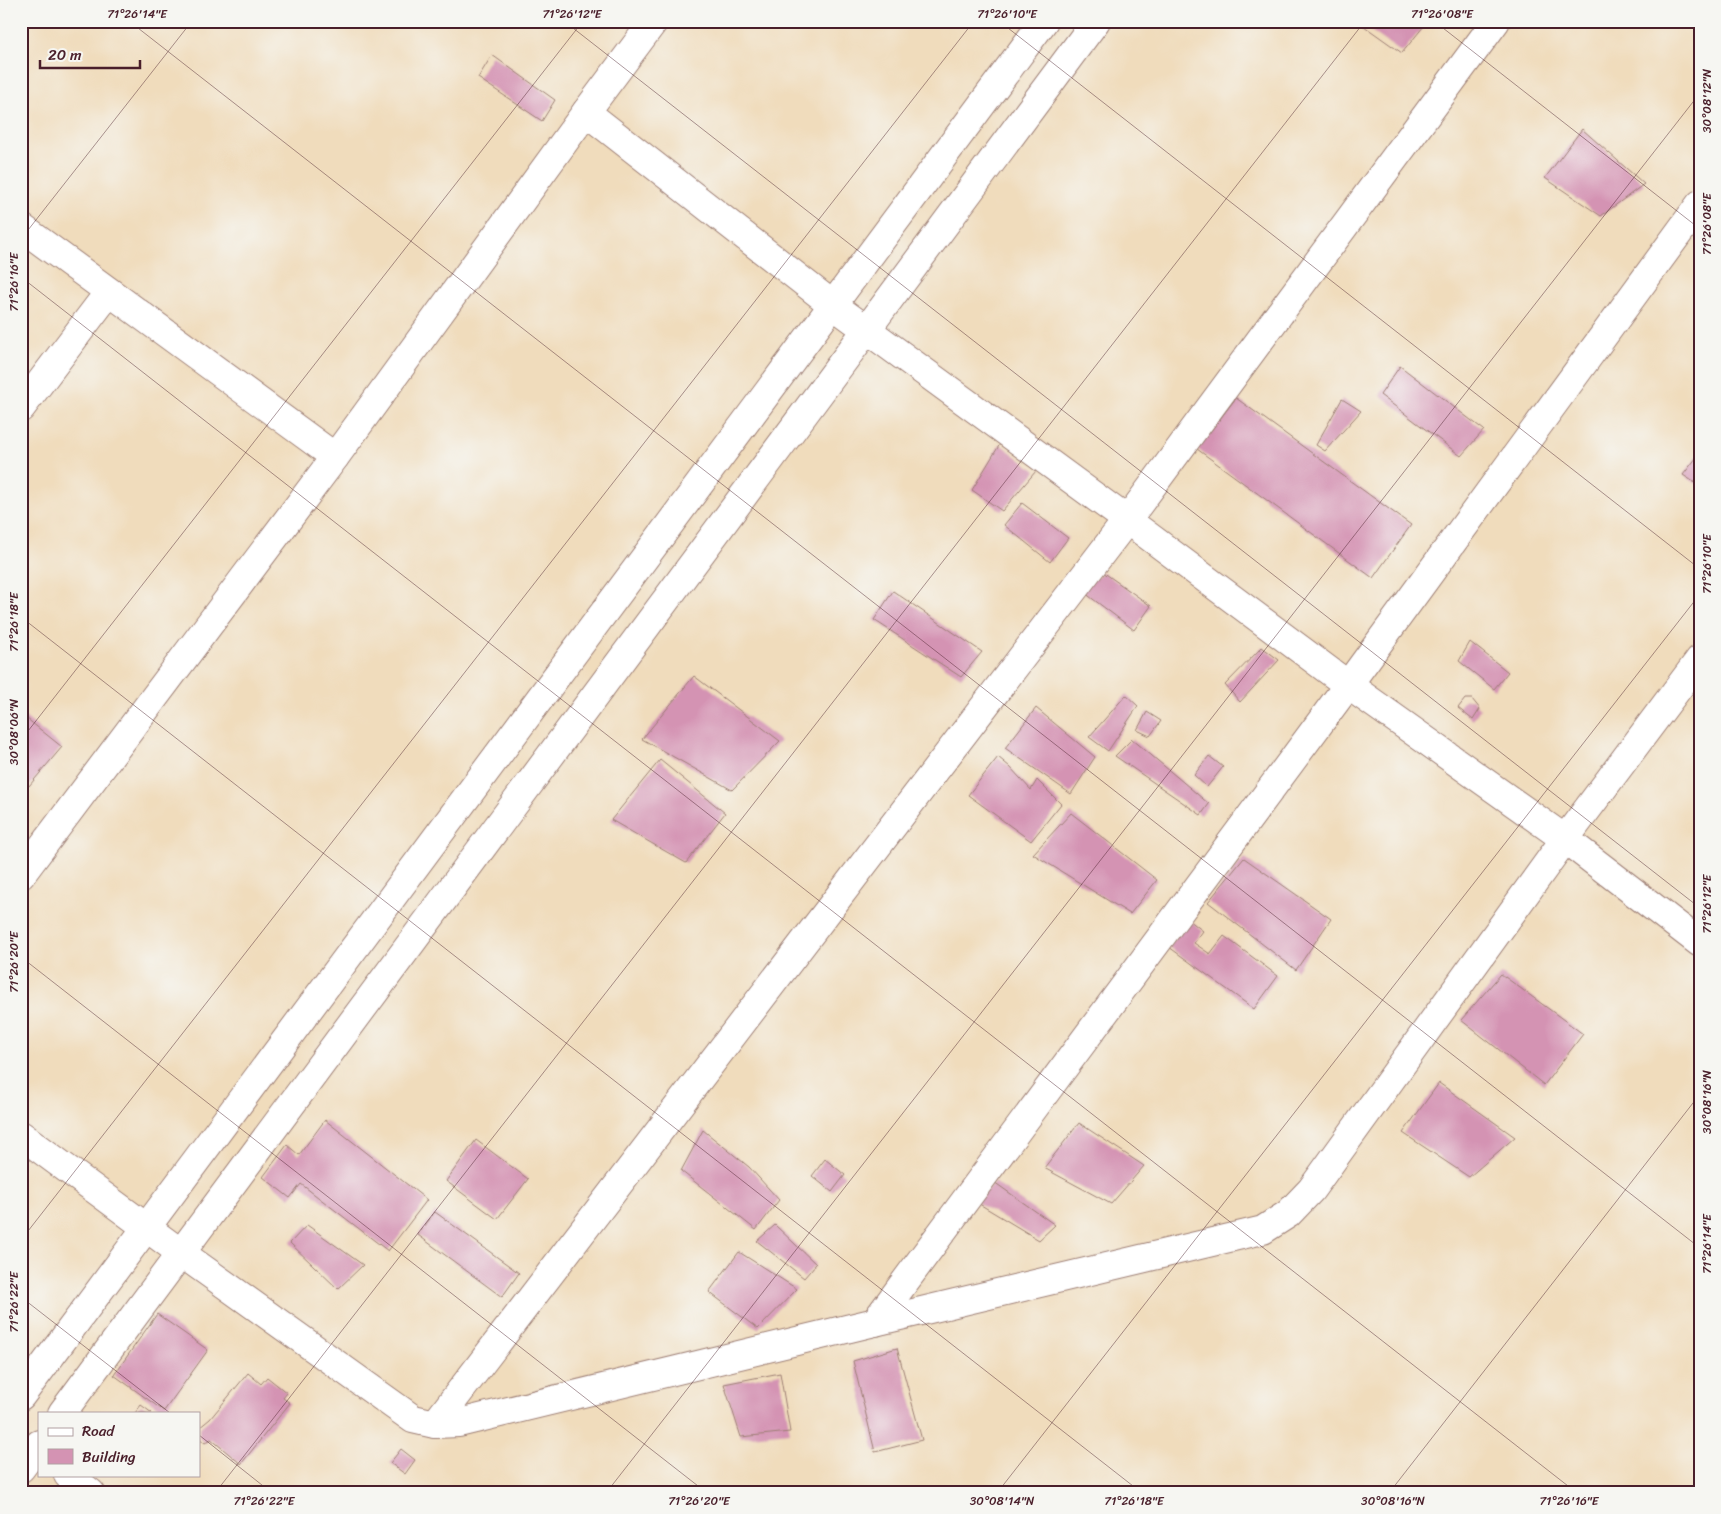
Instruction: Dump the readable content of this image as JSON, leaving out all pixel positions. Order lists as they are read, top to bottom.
{
  "legend": ["Road", "Building"],
  "scale_bar": "20 m",
  "coordinates": [
    "71°26'14\"E",
    "71°26'12\"E",
    "71°26'10\"E",
    "71°26'08\"E",
    "30°08'12\"N",
    "71°26'16\"E",
    "71°26'18\"E",
    "30°08'06\"N",
    "71°26'20\"E",
    "30°08'16\"N",
    "71°26'22\"E",
    "30°08'14\"N"
  ]
}
